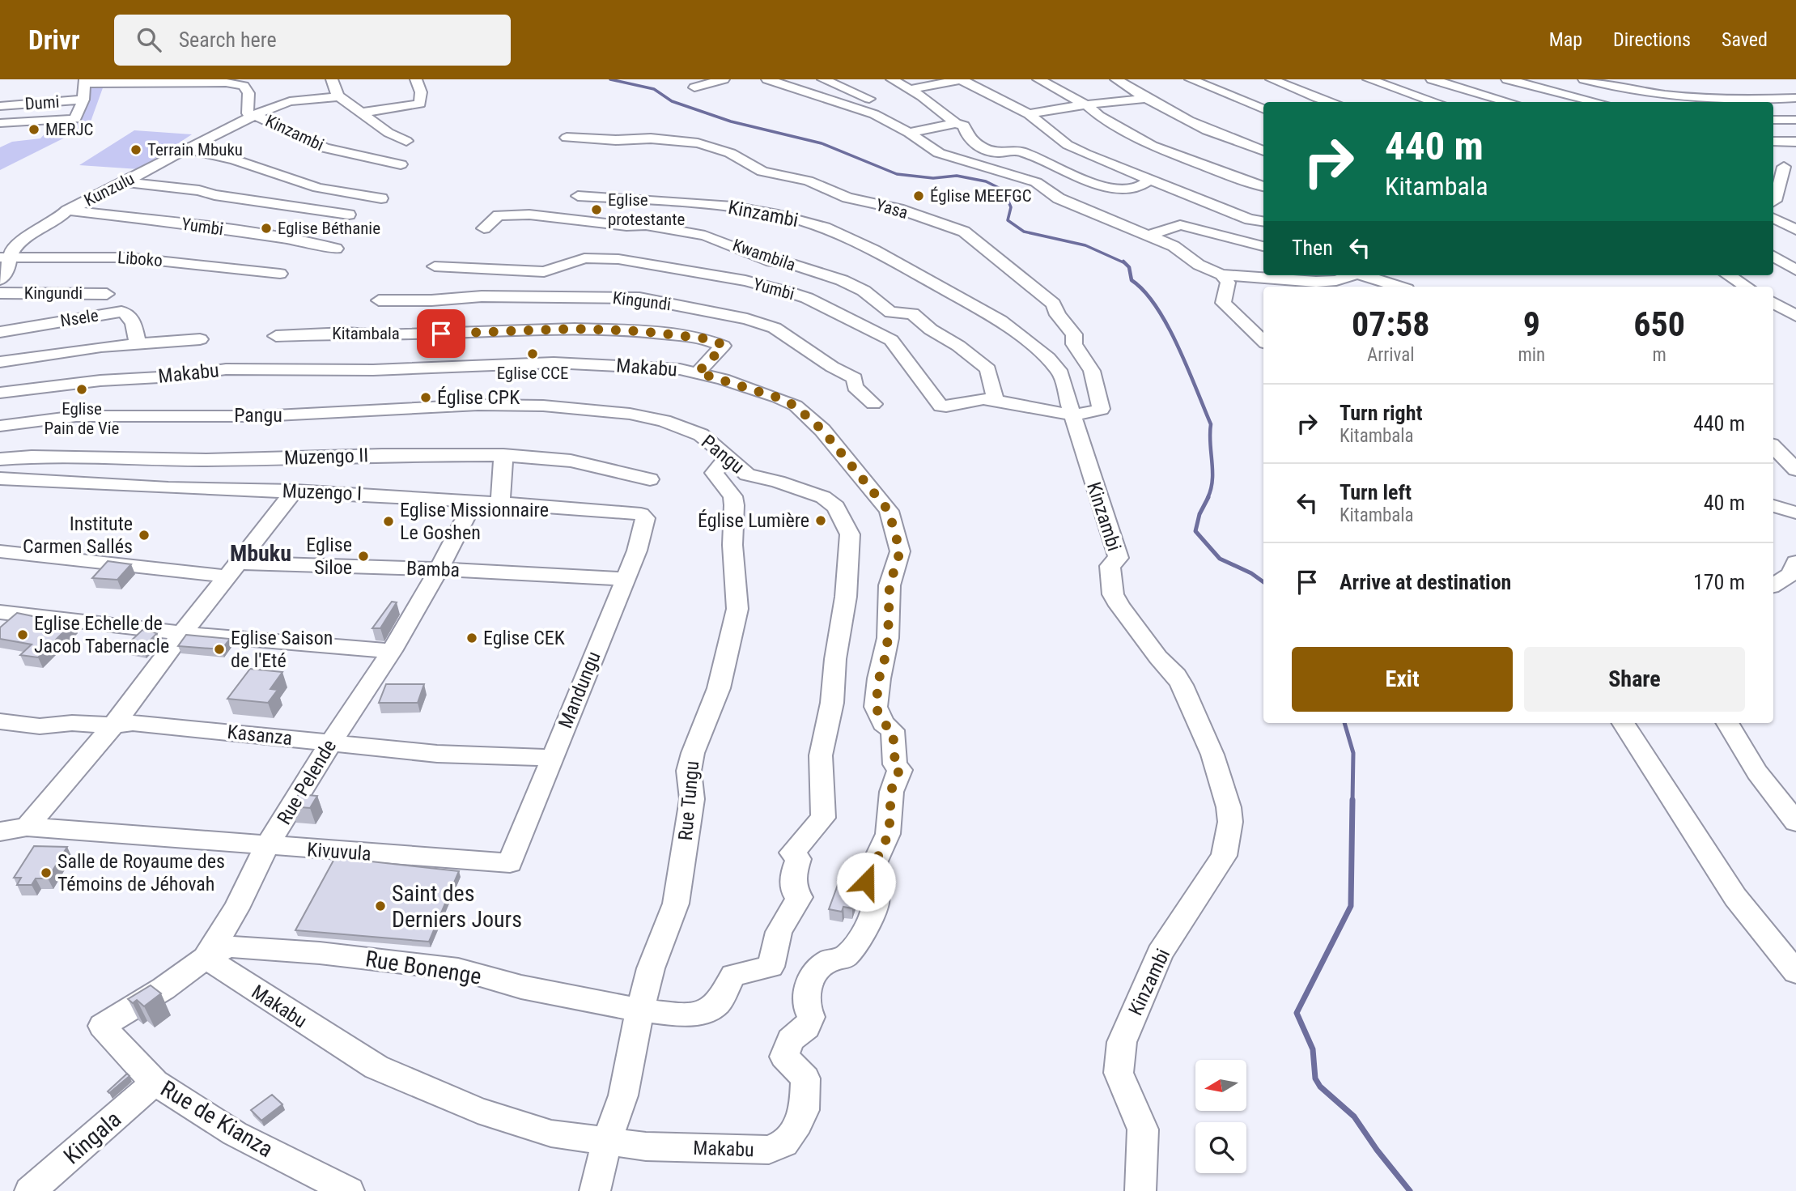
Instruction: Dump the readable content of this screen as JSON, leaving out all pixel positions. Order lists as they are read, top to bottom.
{
  "streets": {
    "street": [
      "Dumi",
      "Kinzambi",
      "Kunzulu",
      "Yasa",
      "Yumbi",
      "Kwambila",
      "Liboko",
      "Kingundi",
      "Nsele",
      "Kitambala",
      "Makabu",
      "Pangu",
      "Muzengo II",
      "Muzengo I",
      "Bamba",
      "Mandungu",
      "Kasanza",
      "Rue Pelende",
      "Rue Tungu",
      "Kivuvula",
      "Rue Bonenge",
      "Rue de Kianza",
      "Kingala"
    ]
  },
  "crossings": [
    ["Kinzambi", "Kunzulu"],
    ["Kinzambi", "Yasa"],
    ["Kinzambi", "Yumbi"],
    ["Kunzulu", "Yumbi"],
    ["Kunzulu", "Liboko"],
    ["Yasa", "Yumbi"],
    ["Yumbi", "Kwambila"],
    ["Kitambala", "Makabu"],
    ["Makabu", "Rue Pelende"],
    ["Makabu", "Rue Tungu"],
    ["Makabu", "Rue Bonenge"],
    ["Pangu", "Rue Tungu"],
    ["Pangu", "Rue Bonenge"],
    ["Muzengo I", "Mandungu"],
    ["Muzengo I", "Rue Pelende"],
    ["Bamba", "Mandungu"],
    ["Bamba", "Rue Pelende"],
    ["Mandungu", "Kasanza"],
    ["Mandungu", "Kivuvula"],
    ["Kasanza", "Rue Pelende"],
    ["Rue Pelende", "Kivuvula"],
    ["Rue Pelende", "Rue Bonenge"],
    ["Rue Pelende", "Rue de Kianza"],
    ["Rue Tungu", "Rue Bonenge"],
    ["Rue de Kianza", "Kingala"]
  ],
  "districts": ["Mbuku"],
  "places": [
    "MERJC",
    "Terrain Mbuku",
    "Église MEEFGC",
    "Eglise protestante",
    "Eglise Béthanie",
    "Eglise CCE",
    "Eglise Pain de Vie",
    "Église CPK",
    "Église Lumière",
    "Eglise Missionnaire Le Goshen",
    "Institute Carmen Sallés",
    "Eglise Siloe",
    "Eglise Echelle de Jacob Tabernacle",
    "Eglise CEK",
    "Eglise Saison de l'Eté",
    "Salle de Royaume des Témoins de Jéhovah",
    "Saint des Derniers Jours"
  ],
  "north": "left",
  "page": {
    "header": "Drivr",
    "search": "Search here",
    "nav": ["Map", "Directions", "Saved"],
    "turn": ["440 m", "Kitambala"],
    "then": "Then",
    "eta": [
      "07:58",
      "Arrival",
      "9",
      "min",
      "650",
      "m"
    ],
    "list": [
      {
        "name": "Turn right",
        "note": "Kitambala",
        "value": "440 m"
      },
      {
        "name": "Turn left",
        "note": "Kitambala",
        "value": "40 m"
      },
      {
        "name": "Arrive at destination",
        "value": "170 m"
      }
    ],
    "buttons": ["Exit", "Share"]
  }
}
